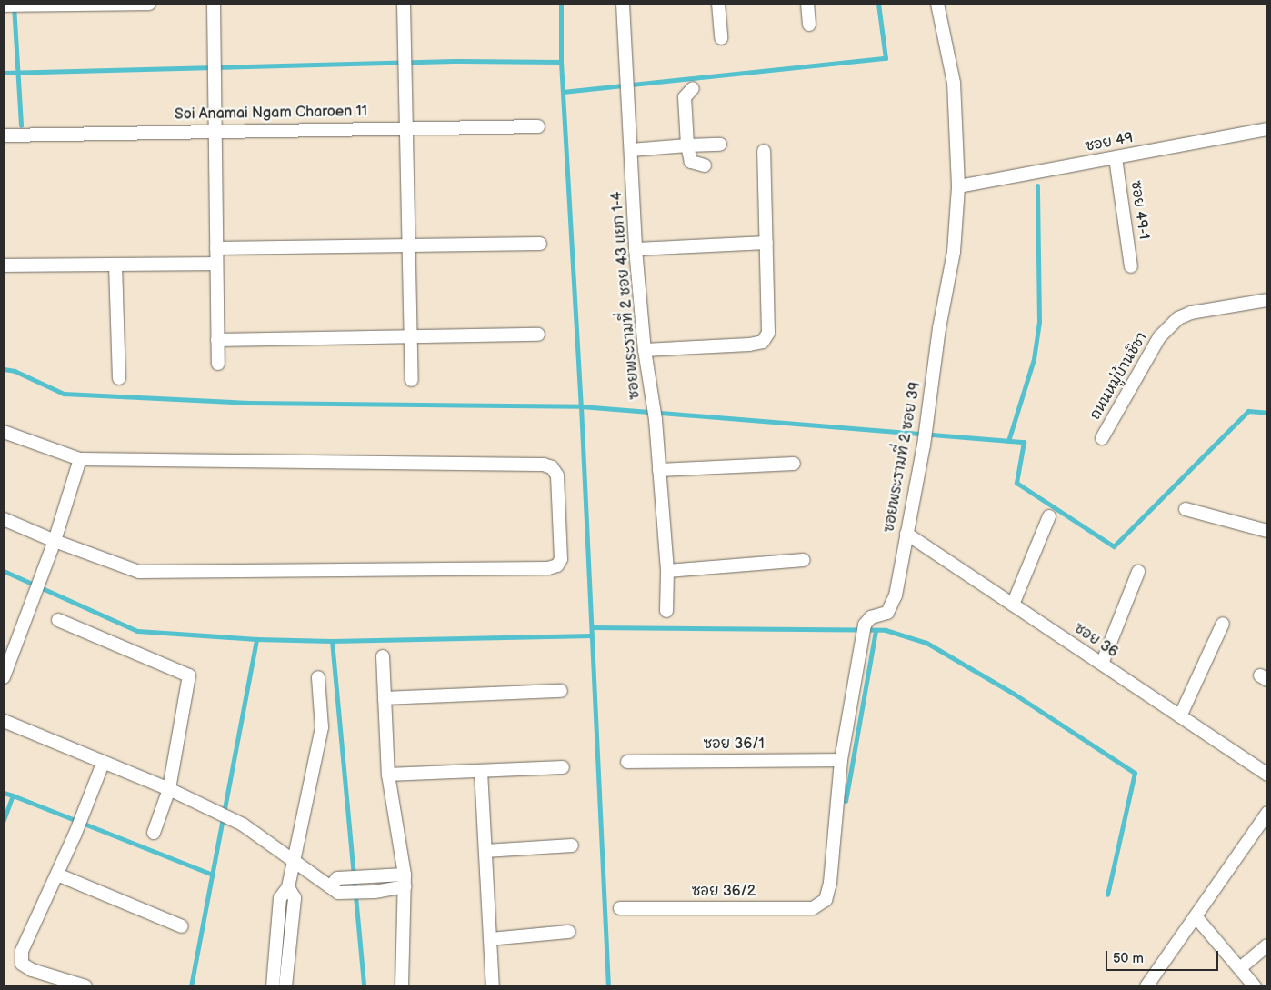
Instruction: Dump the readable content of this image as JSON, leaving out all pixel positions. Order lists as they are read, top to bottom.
{
  "streets": {
    "street": [
      "Soi Anamai Ngam Charoen 11",
      "ซอย 49",
      "ซอย 49-1",
      "ซอยพระรามที่ 2 ซอย 43 แยก 1-4",
      "ถนนหมู่บ้านชิชา",
      "ซอยพระรามที่ 2 ซอย 39",
      "ซอย 36",
      "ซอย 36/1",
      "ซอย 36/2"
    ]
  },
  "crossings": [
    ["ซอย 49", "ซอย 49-1"],
    ["ซอย 49", "ซอยพระรามที่ 2 ซอย 39"],
    ["ซอยพระรามที่ 2 ซอย 39", "ซอย 36"],
    ["ซอยพระรามที่ 2 ซอย 39", "ซอย 36/1"],
    ["ซอยพระรามที่ 2 ซอย 39", "ซอย 36/2"]
  ],
  "scale_bar": "50 m"
}
